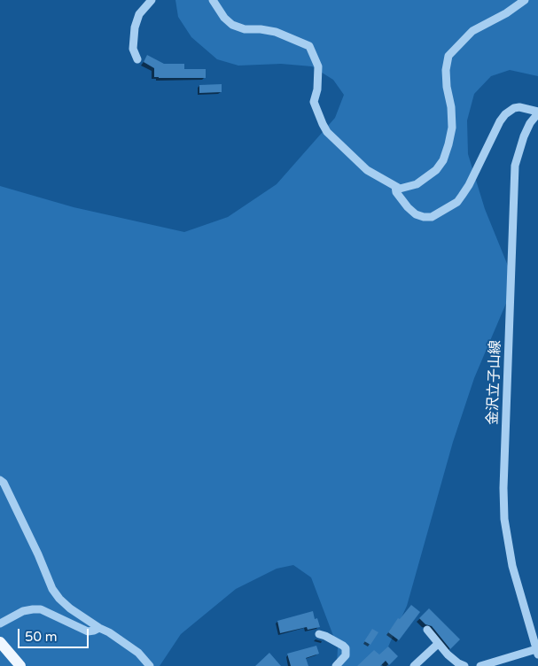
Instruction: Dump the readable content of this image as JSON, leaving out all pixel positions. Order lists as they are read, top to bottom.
{
  "streets": {
    "street": ["金沢立子山線"]
  },
  "scale_bar": "50 m"
}
